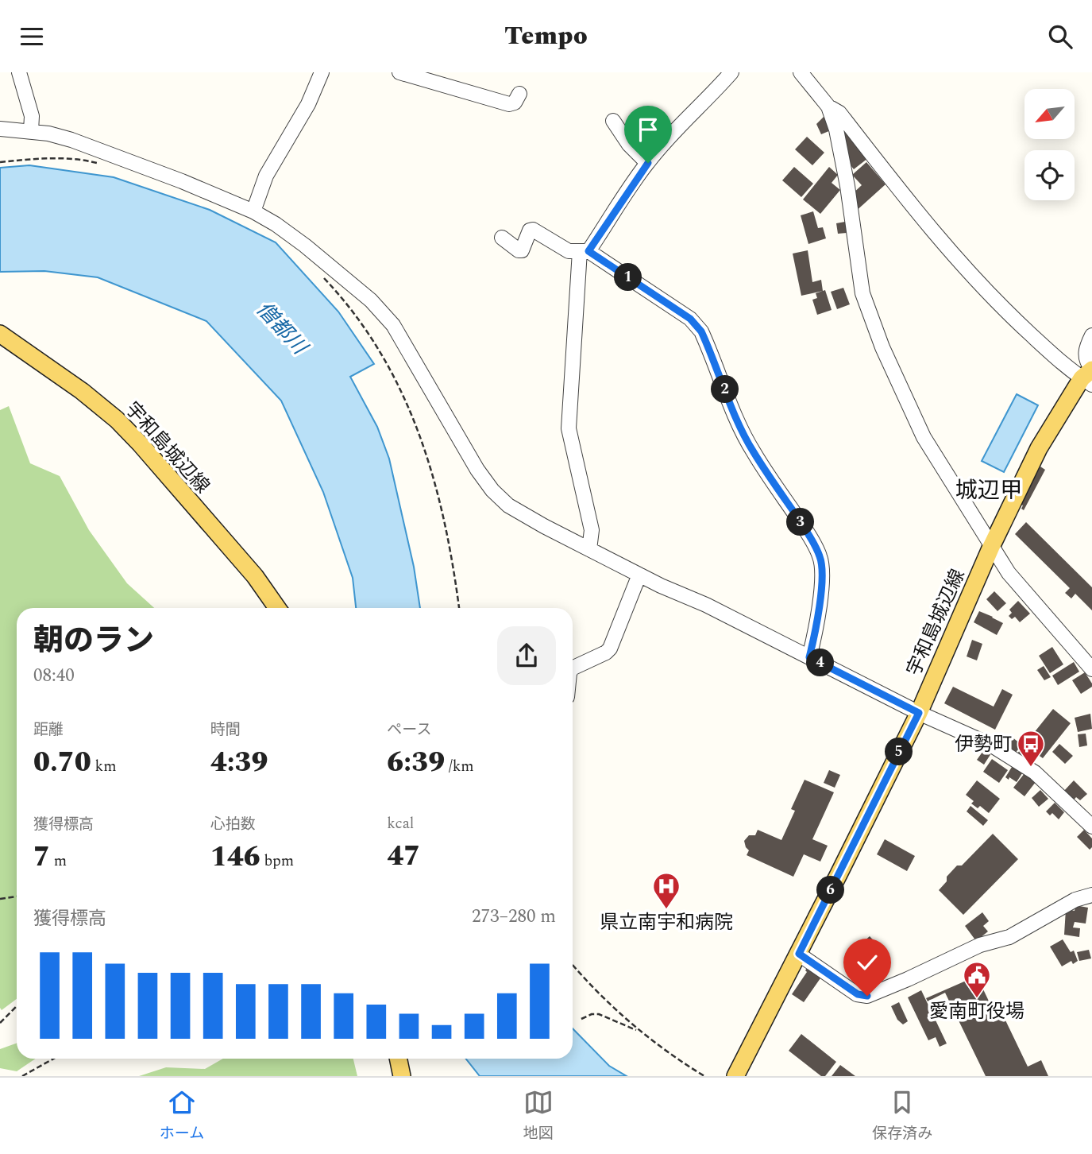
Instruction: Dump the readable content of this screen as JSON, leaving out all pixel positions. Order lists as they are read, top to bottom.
{
  "streets": {
    "main road": ["宇和島城辺線"]
  },
  "districts": ["城辺甲"],
  "water": ["僧都川"],
  "places": {
    "bus stop": ["伊勢町"],
    "hospital": ["県立南宇和病院"],
    "public building": ["愛南町役場"]
  },
  "north": "bottom left",
  "page": {
    "header": "Tempo",
    "pins": [
      "1",
      "2",
      "3",
      "4",
      "5",
      "6"
    ],
    "heading": ["朝のラン", "08:40"],
    "stats": [
      ["距離", "0.70 km"],
      ["時間", "4:39"],
      ["ペース", "6:39 /km"],
      ["獲得標高", "7 m"],
      ["心拍数", "146 bpm"],
      ["kcal", "47"]
    ],
    "chart": ["獲得標高", "273–280 m"],
    "tabs": ["ホーム", "地図", "保存済み"]
  }
}
